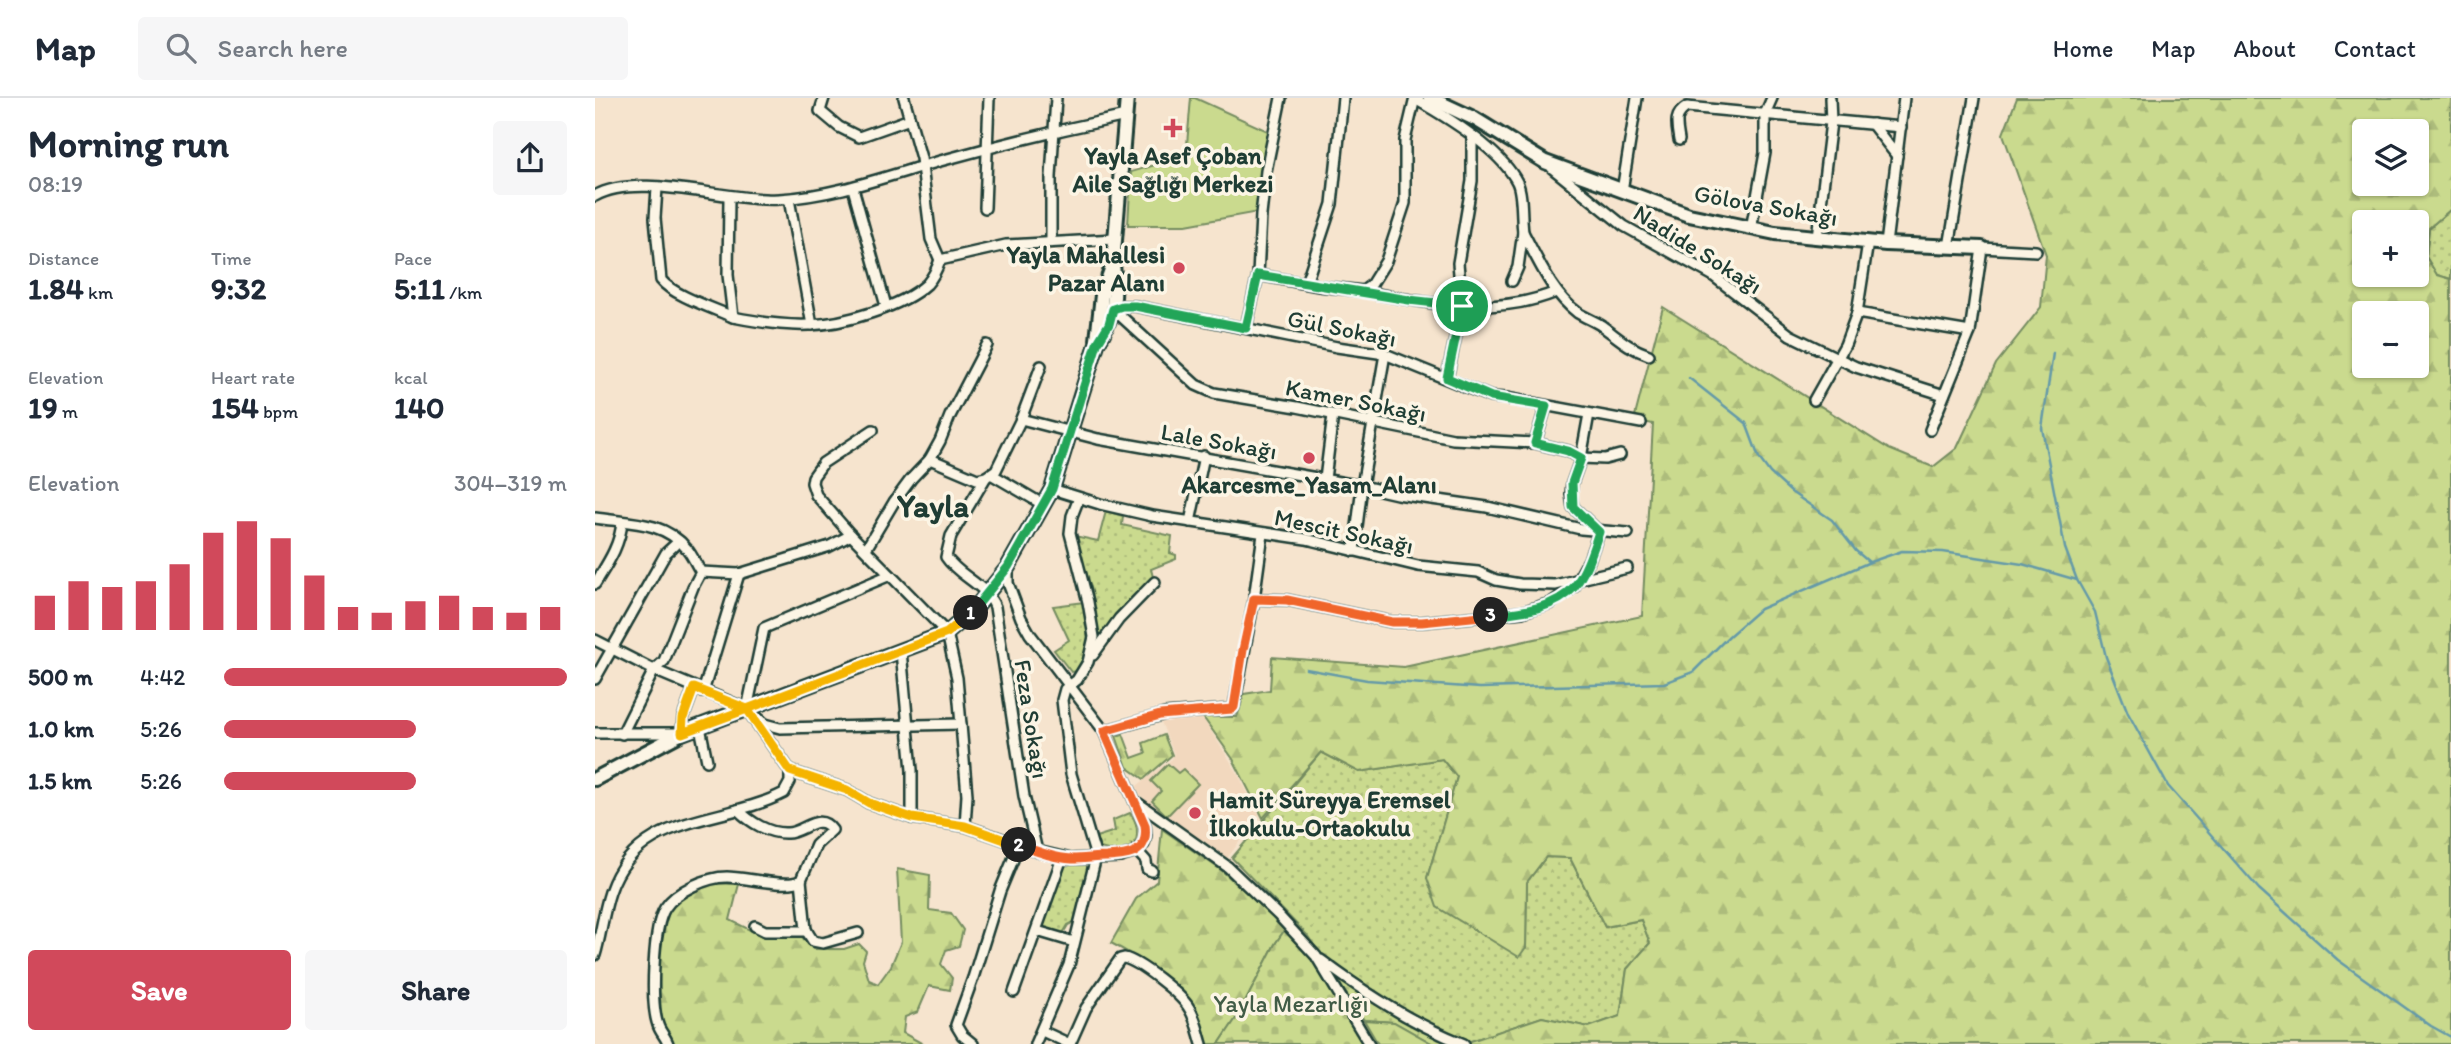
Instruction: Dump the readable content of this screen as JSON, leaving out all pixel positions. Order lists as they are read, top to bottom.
{
  "streets": {
    "main road": ["Gölova Sokağı"],
    "street": [
      "Nadide Sokağı",
      "Gül Sokağı",
      "Kamer Sokağı",
      "Lale Sokağı",
      "Mescit Sokağı",
      "Feza Sokağı"
    ]
  },
  "crossings": [
    ["Gölova Sokağı", "Nadide Sokağı"],
    ["Gül Sokağı", "Kamer Sokağı"]
  ],
  "districts": ["Yayla"],
  "parks": ["Yayla Mezarlığı"],
  "places": {
    "health": ["Yayla Asef Çoban Aile Sağlığı Merkezi"],
    "other": ["Yayla Mahallesi Pazar Alanı", "Akarcesme_Yasam_Alanı", "Hamit Süreyya Eremsel İlkokulu-Ortaokulu"]
  },
  "page": {
    "header": "Map",
    "search": "Search here",
    "nav": [
      "Home",
      "Map",
      "About",
      "Contact"
    ],
    "heading": ["Morning run", "08:19"],
    "map_buttons": ["+", "−"],
    "stats": [
      ["Distance", "1.84 km"],
      ["Time", "9:32"],
      ["Pace", "5:11 /km"],
      ["Elevation", "19 m"],
      ["Heart rate", "154 bpm"],
      ["kcal", "140"]
    ],
    "chart": ["Elevation", "304–319 m"],
    "pins": ["1", "3", "2"],
    "list": [
      {
        "name": "500 m",
        "note": "4:42"
      },
      {
        "name": "1.0 km",
        "note": "5:26"
      },
      {
        "name": "1.5 km",
        "note": "5:26"
      }
    ],
    "buttons": ["Save", "Share"]
  }
}
